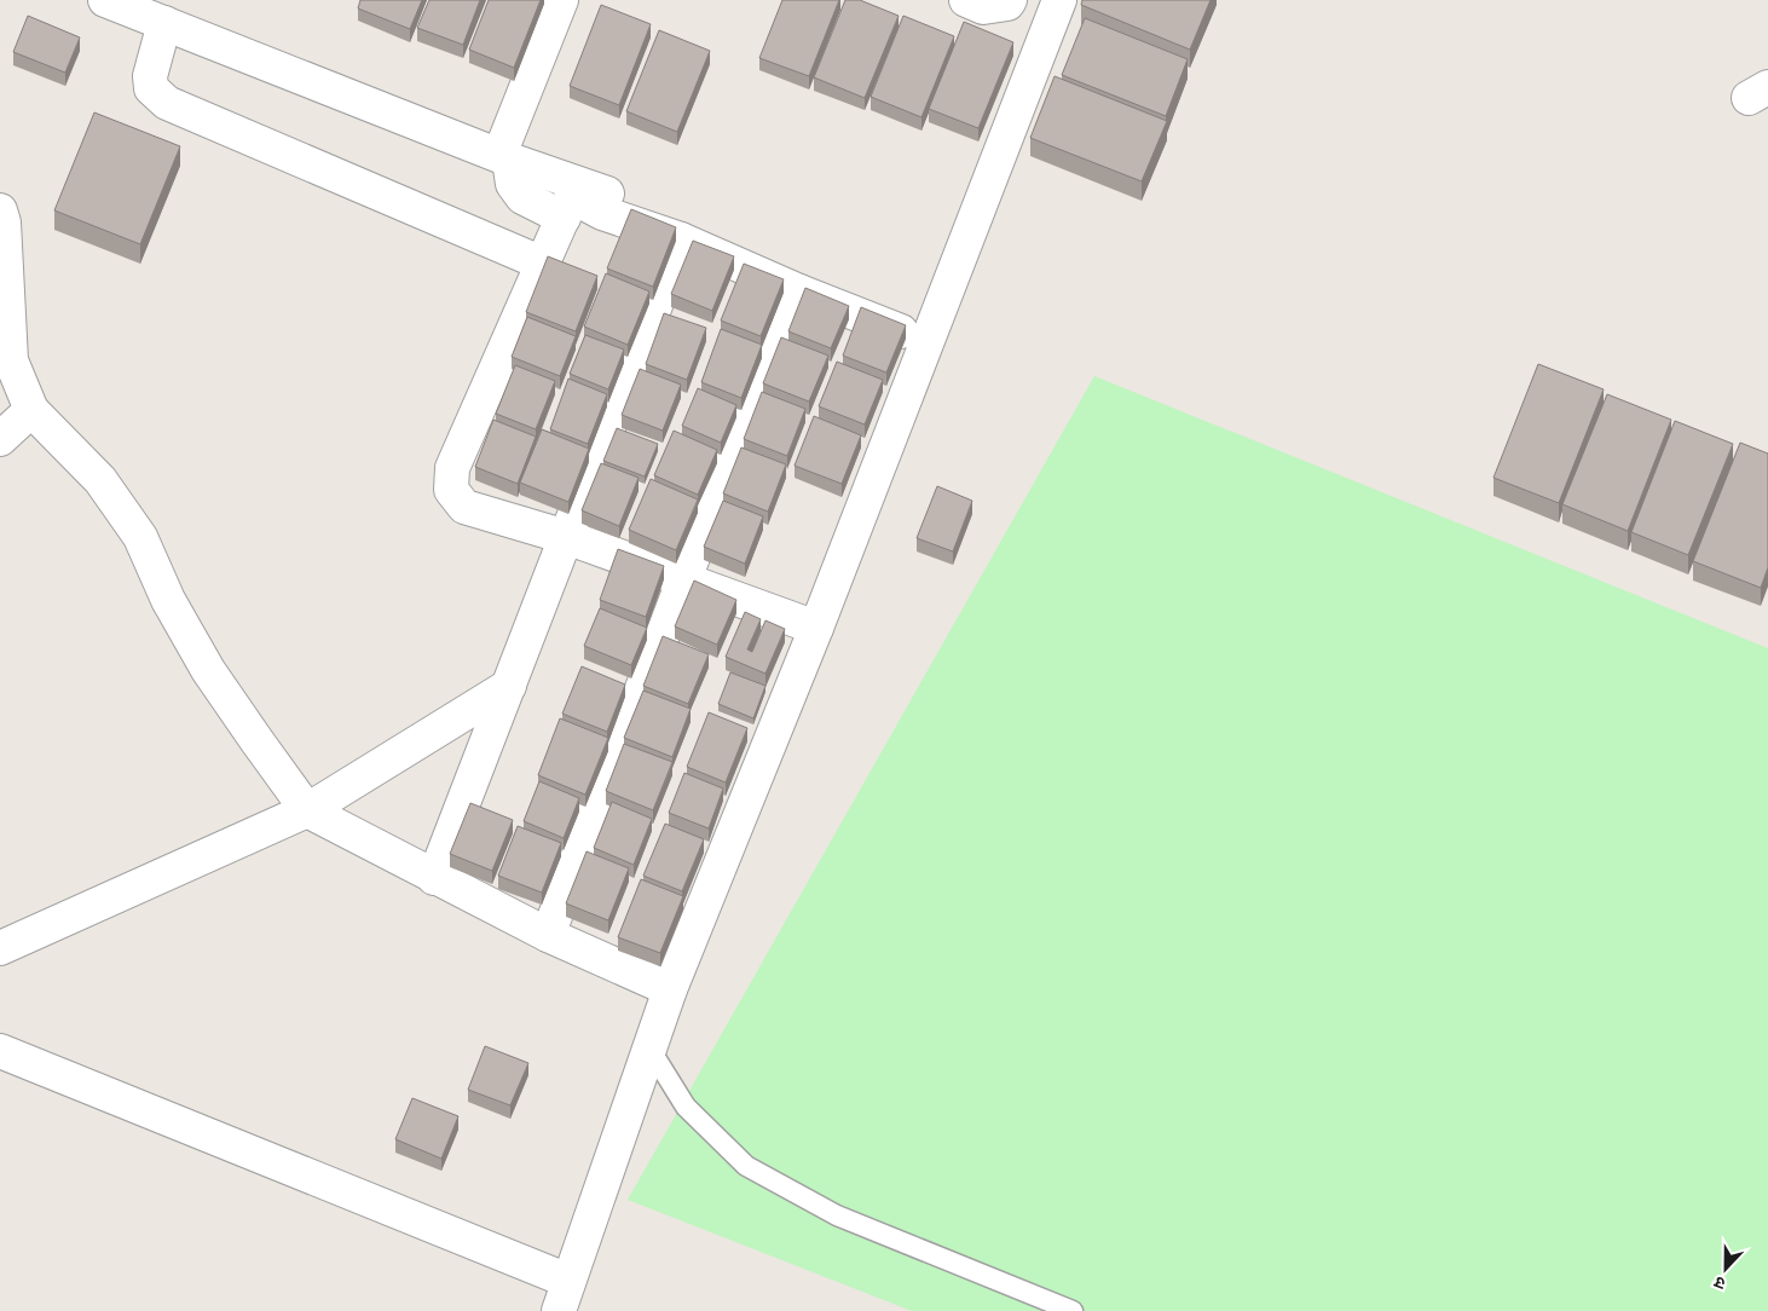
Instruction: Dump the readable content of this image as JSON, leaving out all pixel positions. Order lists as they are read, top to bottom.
{
  "north": "bottom"
}
